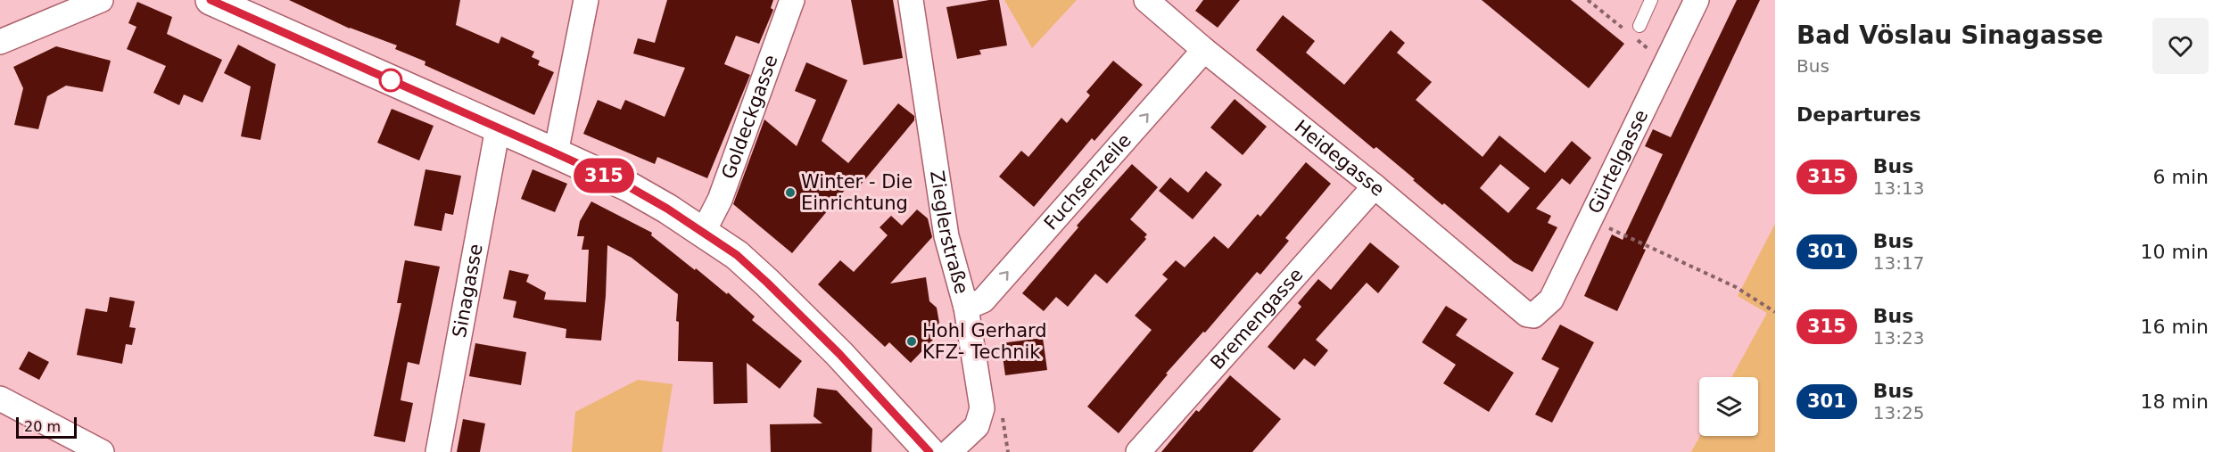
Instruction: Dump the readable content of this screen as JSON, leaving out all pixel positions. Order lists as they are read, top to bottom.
{
  "streets": {
    "street": [
      "Goldeckgasse",
      "Heidegasse",
      "Gürtelgasse",
      "Fuchsenzeile",
      "Zieglerstraße",
      "Sinagasse",
      "Bremengasse"
    ]
  },
  "crossings": [
    ["Heidegasse", "Gürtelgasse"],
    ["Heidegasse", "Fuchsenzeile"],
    ["Heidegasse", "Bremengasse"],
    ["Fuchsenzeile", "Zieglerstraße"]
  ],
  "one_way": ["Fuchsenzeile"],
  "places": ["Winter - Die Einrichtung", "Hohl Gerhard KFZ- Technik"],
  "lines": ["bus line 315"],
  "scale_bar": "20 m",
  "page": {
    "on_map": "315",
    "heading": [
      ["Bad Vöslau Sinagasse", "Bus"],
      "Departures"
    ],
    "list": [
      {
        "mark": "315",
        "name": "Bus",
        "note": "13:13",
        "value": "6 min"
      },
      {
        "mark": "301",
        "name": "Bus",
        "note": "13:17",
        "value": "10 min"
      },
      {
        "mark": "315",
        "name": "Bus",
        "note": "13:23",
        "value": "16 min"
      },
      {
        "mark": "301",
        "name": "Bus",
        "note": "13:25",
        "value": "18 min"
      }
    ],
    "scale": "20 m"
  }
}
